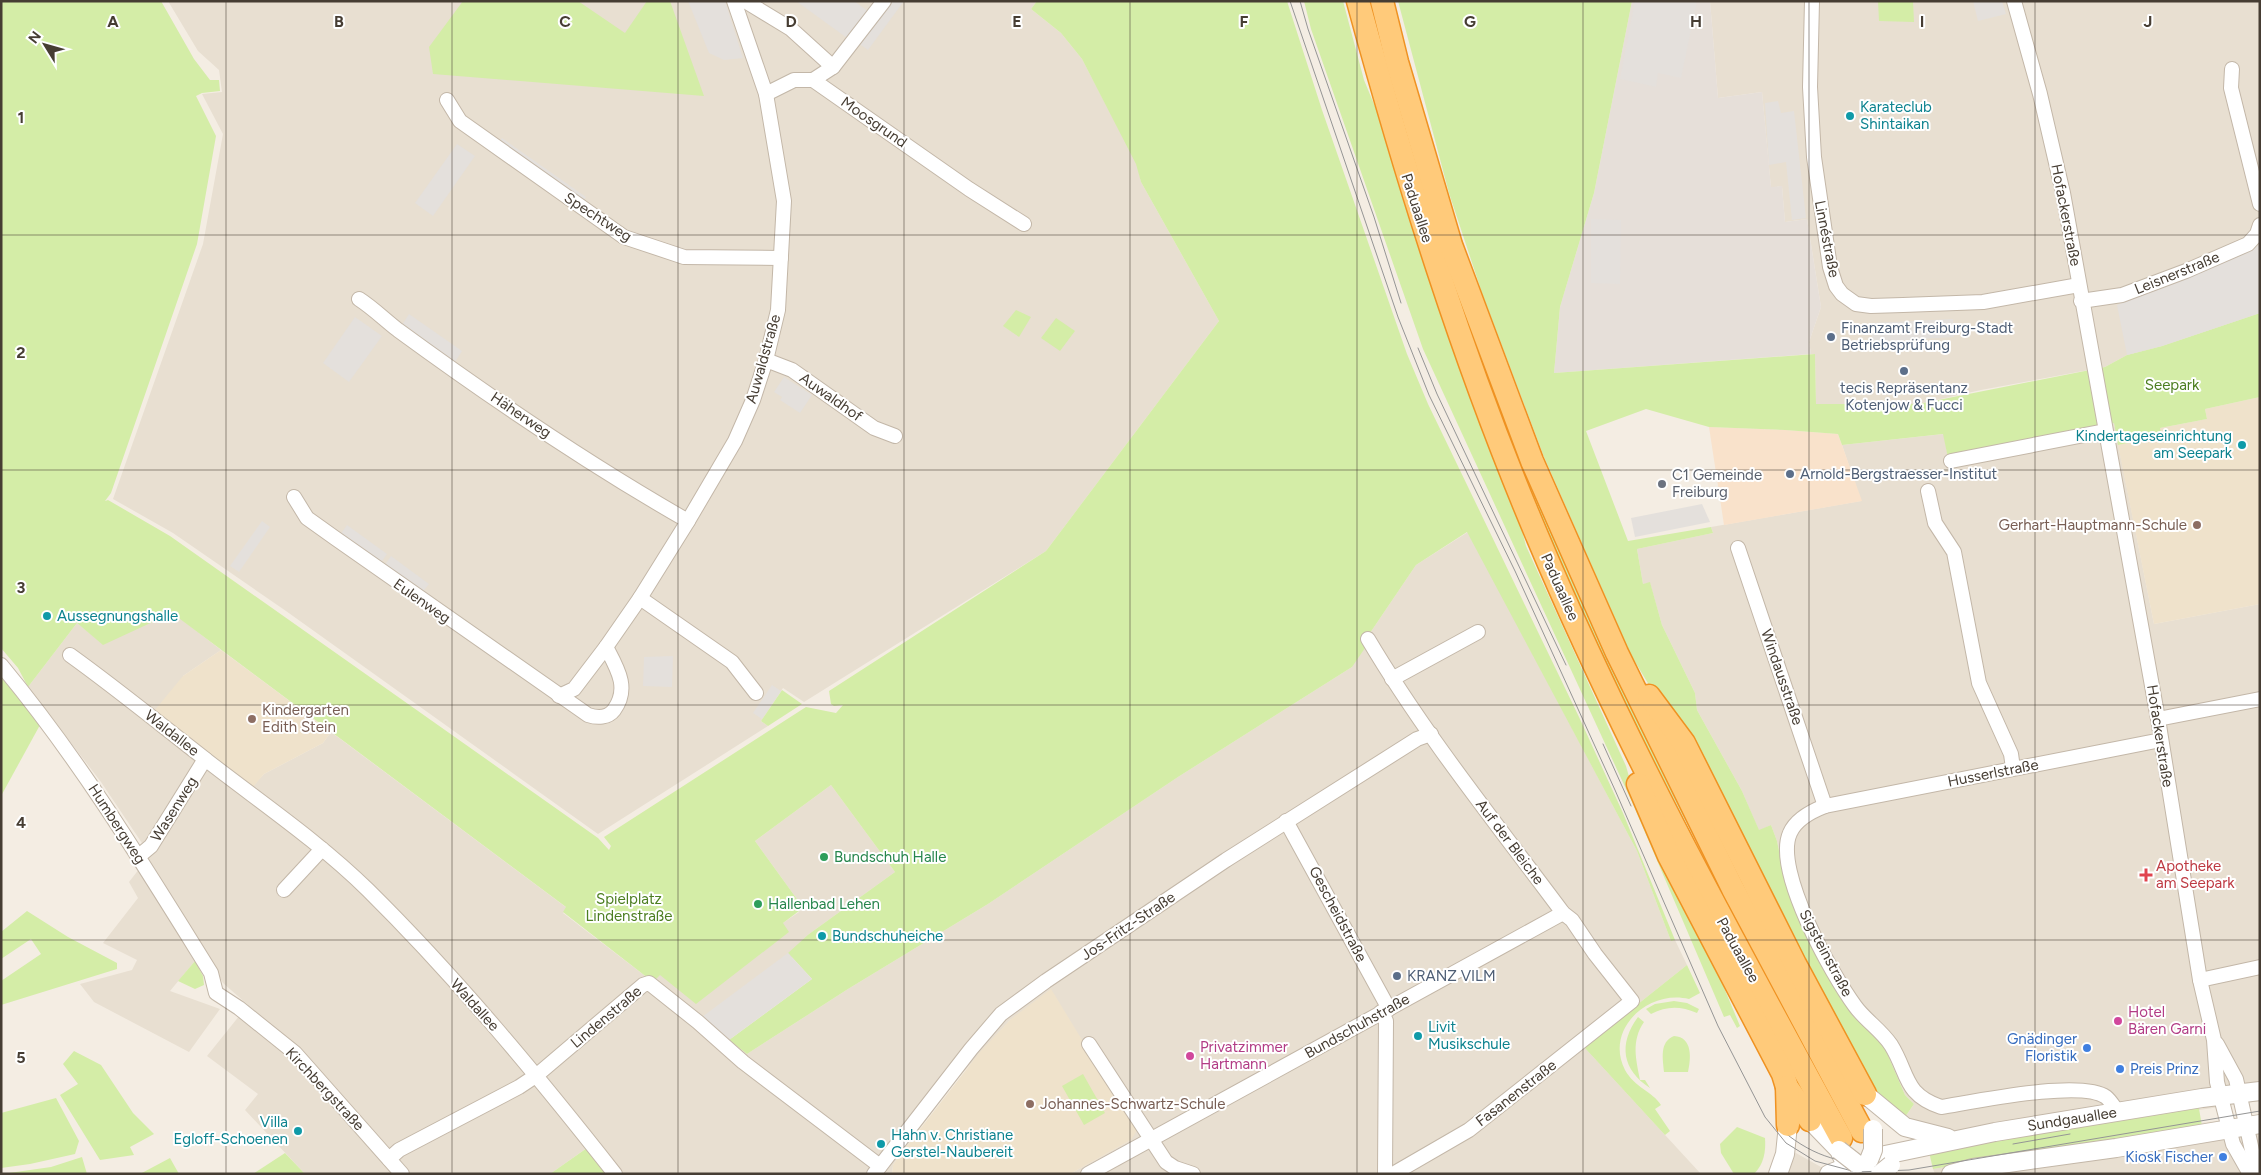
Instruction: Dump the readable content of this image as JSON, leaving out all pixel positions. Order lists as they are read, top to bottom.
{
  "streets": {
    "highway": ["Paduaallee"],
    "street": [
      "Moosgrund",
      "Hofackerstraße",
      "Spechtweg",
      "Linnéstraße",
      "Leisnerstraße",
      "Auwaldstraße",
      "Auwaldhof",
      "Häherweg",
      "Eulenweg",
      "Windausstraße",
      "Waldallee",
      "Husserlstraße",
      "Wasenweg",
      "Humbergweg",
      "Auf der Bleiche",
      "Gescheidstraße",
      "Jos-Fritz-Straße",
      "Sigsteinstraße",
      "Lindenstraße",
      "Bundschuhstraße",
      "Kirchbergstraße",
      "Fasanenstraße",
      "Sundgauallee"
    ]
  },
  "crossings": [
    ["Hofackerstraße", "Linnéstraße"],
    ["Hofackerstraße", "Leisnerstraße"],
    ["Hofackerstraße", "Husserlstraße"],
    ["Hofackerstraße", "Sundgauallee"],
    ["Spechtweg", "Auwaldstraße"],
    ["Auwaldstraße", "Auwaldhof"],
    ["Auwaldstraße", "Häherweg"],
    ["Auwaldstraße", "Eulenweg"],
    ["Windausstraße", "Husserlstraße"],
    ["Windausstraße", "Sigsteinstraße"],
    ["Waldallee", "Wasenweg"],
    ["Waldallee", "Lindenstraße"],
    ["Husserlstraße", "Sigsteinstraße"],
    ["Wasenweg", "Humbergweg"],
    ["Humbergweg", "Kirchbergstraße"],
    ["Auf der Bleiche", "Jos-Fritz-Straße"],
    ["Auf der Bleiche", "Bundschuhstraße"],
    ["Auf der Bleiche", "Fasanenstraße"],
    ["Gescheidstraße", "Jos-Fritz-Straße"],
    ["Gescheidstraße", "Bundschuhstraße"],
    ["Jos-Fritz-Straße", "Lindenstraße"],
    ["Sigsteinstraße", "Sundgauallee"],
    ["Lindenstraße", "Kirchbergstraße"]
  ],
  "parks": ["Seepark", "Spielplatz Lindenstraße"],
  "places": {
    "other": [
      "Karateclub Shintaikan",
      "Finanzamt Freiburg-Stadt Betriebsprüfung",
      "tecis Repräsentanz Kotenjow & Fucci",
      "Kindertageseinrichtung am Seepark",
      "Arnold-Bergstraesser-Institut",
      "C1 Gemeinde Freiburg",
      "Gerhart-Hauptmann-Schule",
      "Aussegnungshalle",
      "Kindergarten Edith Stein",
      "Bundschuh Halle",
      "Hallenbad Lehen",
      "Bundschuheiche",
      "KRANZ VILM",
      "Hotel Bären Garni",
      "Livit Musikschule",
      "Gnädinger Floristik",
      "Privatzimmer Hartmann",
      "Preis Prinz",
      "Johannes-Schwartz-Schule",
      "Villa Egloff-Schoenen",
      "Hahn v. Christiane Gerstel-Naubereit",
      "Kiosk Fischer"
    ],
    "health": ["Apotheke am Seepark"]
  },
  "north": "top left",
  "grid": {
    "columns": [
      "A",
      "B",
      "C",
      "D",
      "E",
      "F",
      "G",
      "H",
      "I",
      "J"
    ],
    "rows": [
      "1",
      "2",
      "3",
      "4",
      "5"
    ]
  }
}
